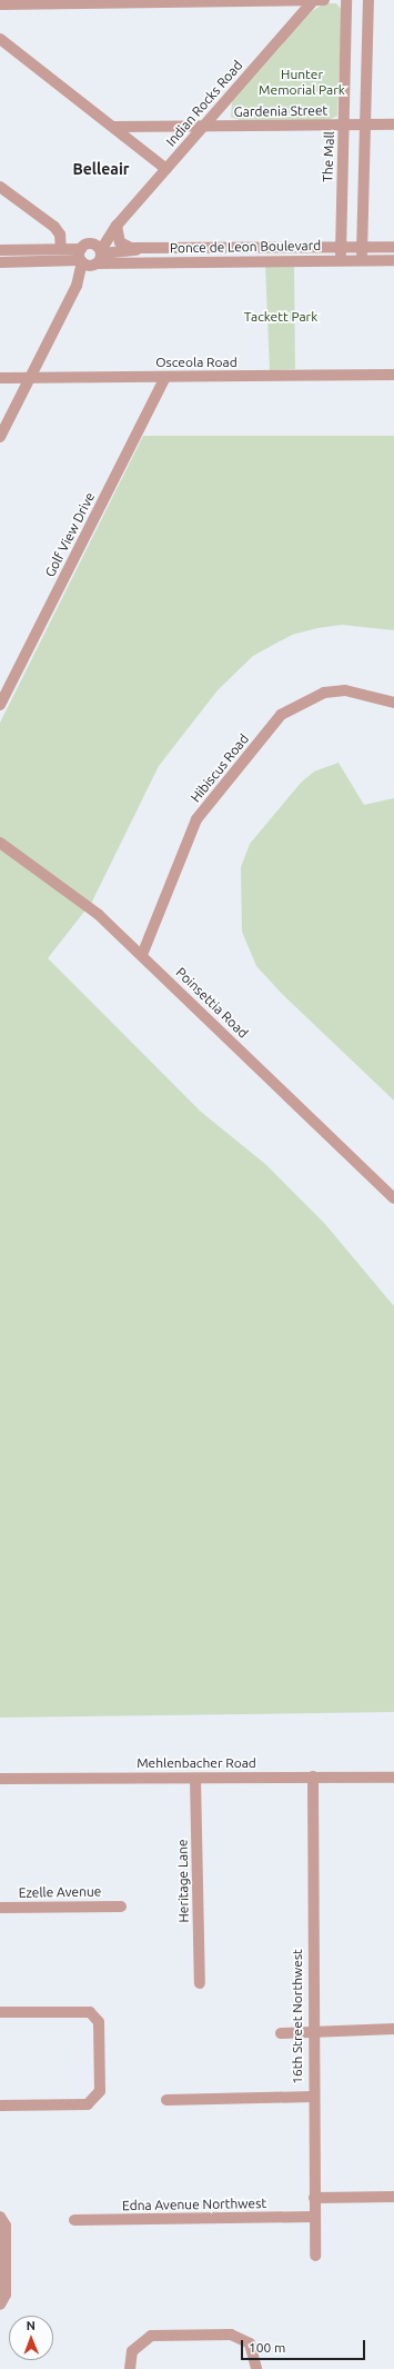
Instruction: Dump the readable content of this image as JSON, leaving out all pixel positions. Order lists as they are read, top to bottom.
{
  "streets": {
    "street": [
      "Indian Rocks Road",
      "Gardenia Street",
      "The Mall",
      "Ponce de Leon Boulevard",
      "Osceola Road",
      "Golf View Drive",
      "Hibiscus Road",
      "Poinsettia Road",
      "Mehlenbacher Road",
      "Heritage Lane",
      "Ezelle Avenue",
      "16th Street Northwest",
      "Edna Avenue Northwest"
    ]
  },
  "crossings": [
    ["Indian Rocks Road", "Gardenia Street"],
    ["Indian Rocks Road", "Ponce de Leon Boulevard"],
    ["Indian Rocks Road", "Osceola Road"],
    ["Gardenia Street", "The Mall"],
    ["The Mall", "Ponce de Leon Boulevard"],
    ["Osceola Road", "Golf View Drive"],
    ["Hibiscus Road", "Poinsettia Road"],
    ["Mehlenbacher Road", "Heritage Lane"],
    ["Mehlenbacher Road", "16th Street Northwest"],
    ["16th Street Northwest", "Edna Avenue Northwest"]
  ],
  "districts": ["Belleair"],
  "parks": ["Hunter Memorial Park", "Tackett Park"],
  "scale_bar": "100 m",
  "north": "top"
}
